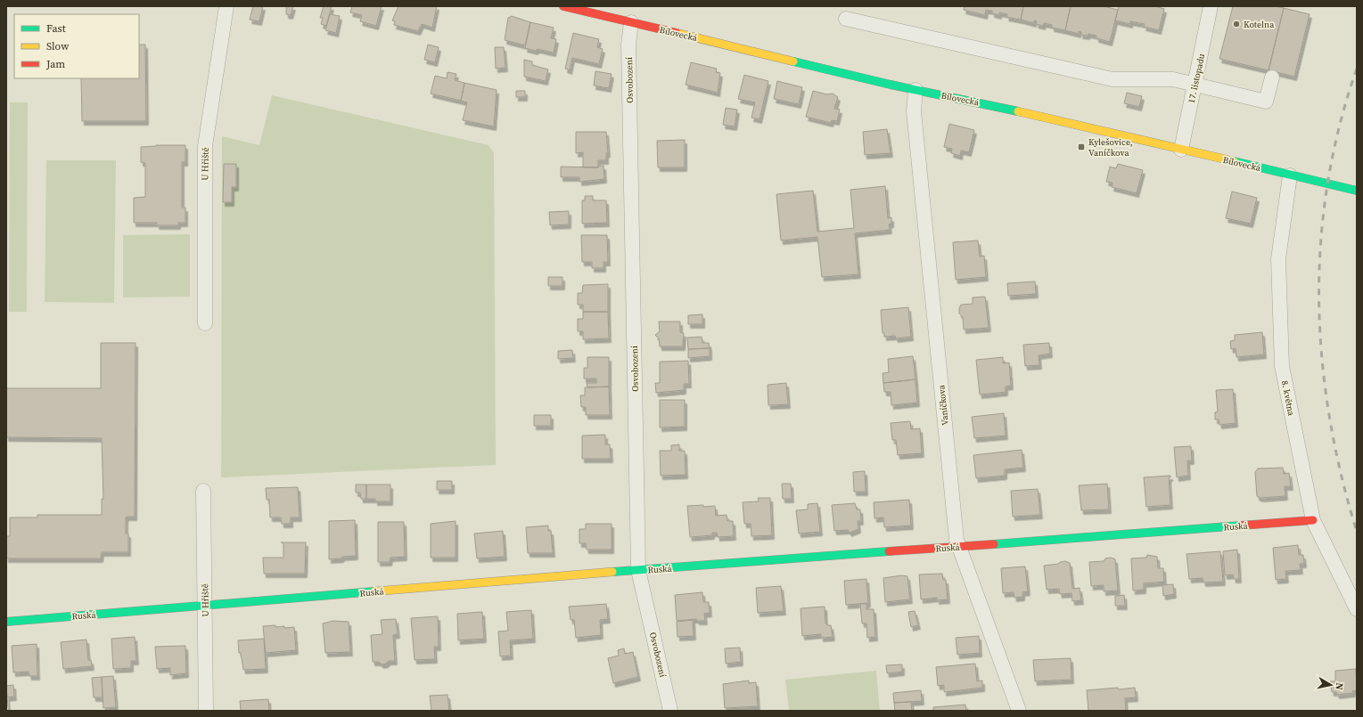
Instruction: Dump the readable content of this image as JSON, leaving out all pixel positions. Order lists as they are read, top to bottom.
{
  "streets": {
    "street": [
      "Bílovecká",
      "17. listopadu",
      "Osvobození",
      "U Hřiště",
      "8. května",
      "Vaníčkova",
      "Ruská"
    ]
  },
  "crossings": [
    ["Bílovecká", "17. listopadu"],
    ["Bílovecká", "Osvobození"],
    ["Bílovecká", "8. května"],
    ["Bílovecká", "Vaníčkova"],
    ["Osvobození", "Ruská"],
    ["U Hřiště", "Ruská"],
    ["8. května", "Ruská"],
    ["Vaníčkova", "Ruská"]
  ],
  "places": {
    "other": ["Kotelna"],
    "transit": ["Kylešovice, Vaníčkova"]
  },
  "legend": ["Fast", "Slow", "Jam"],
  "north": "right"
}
